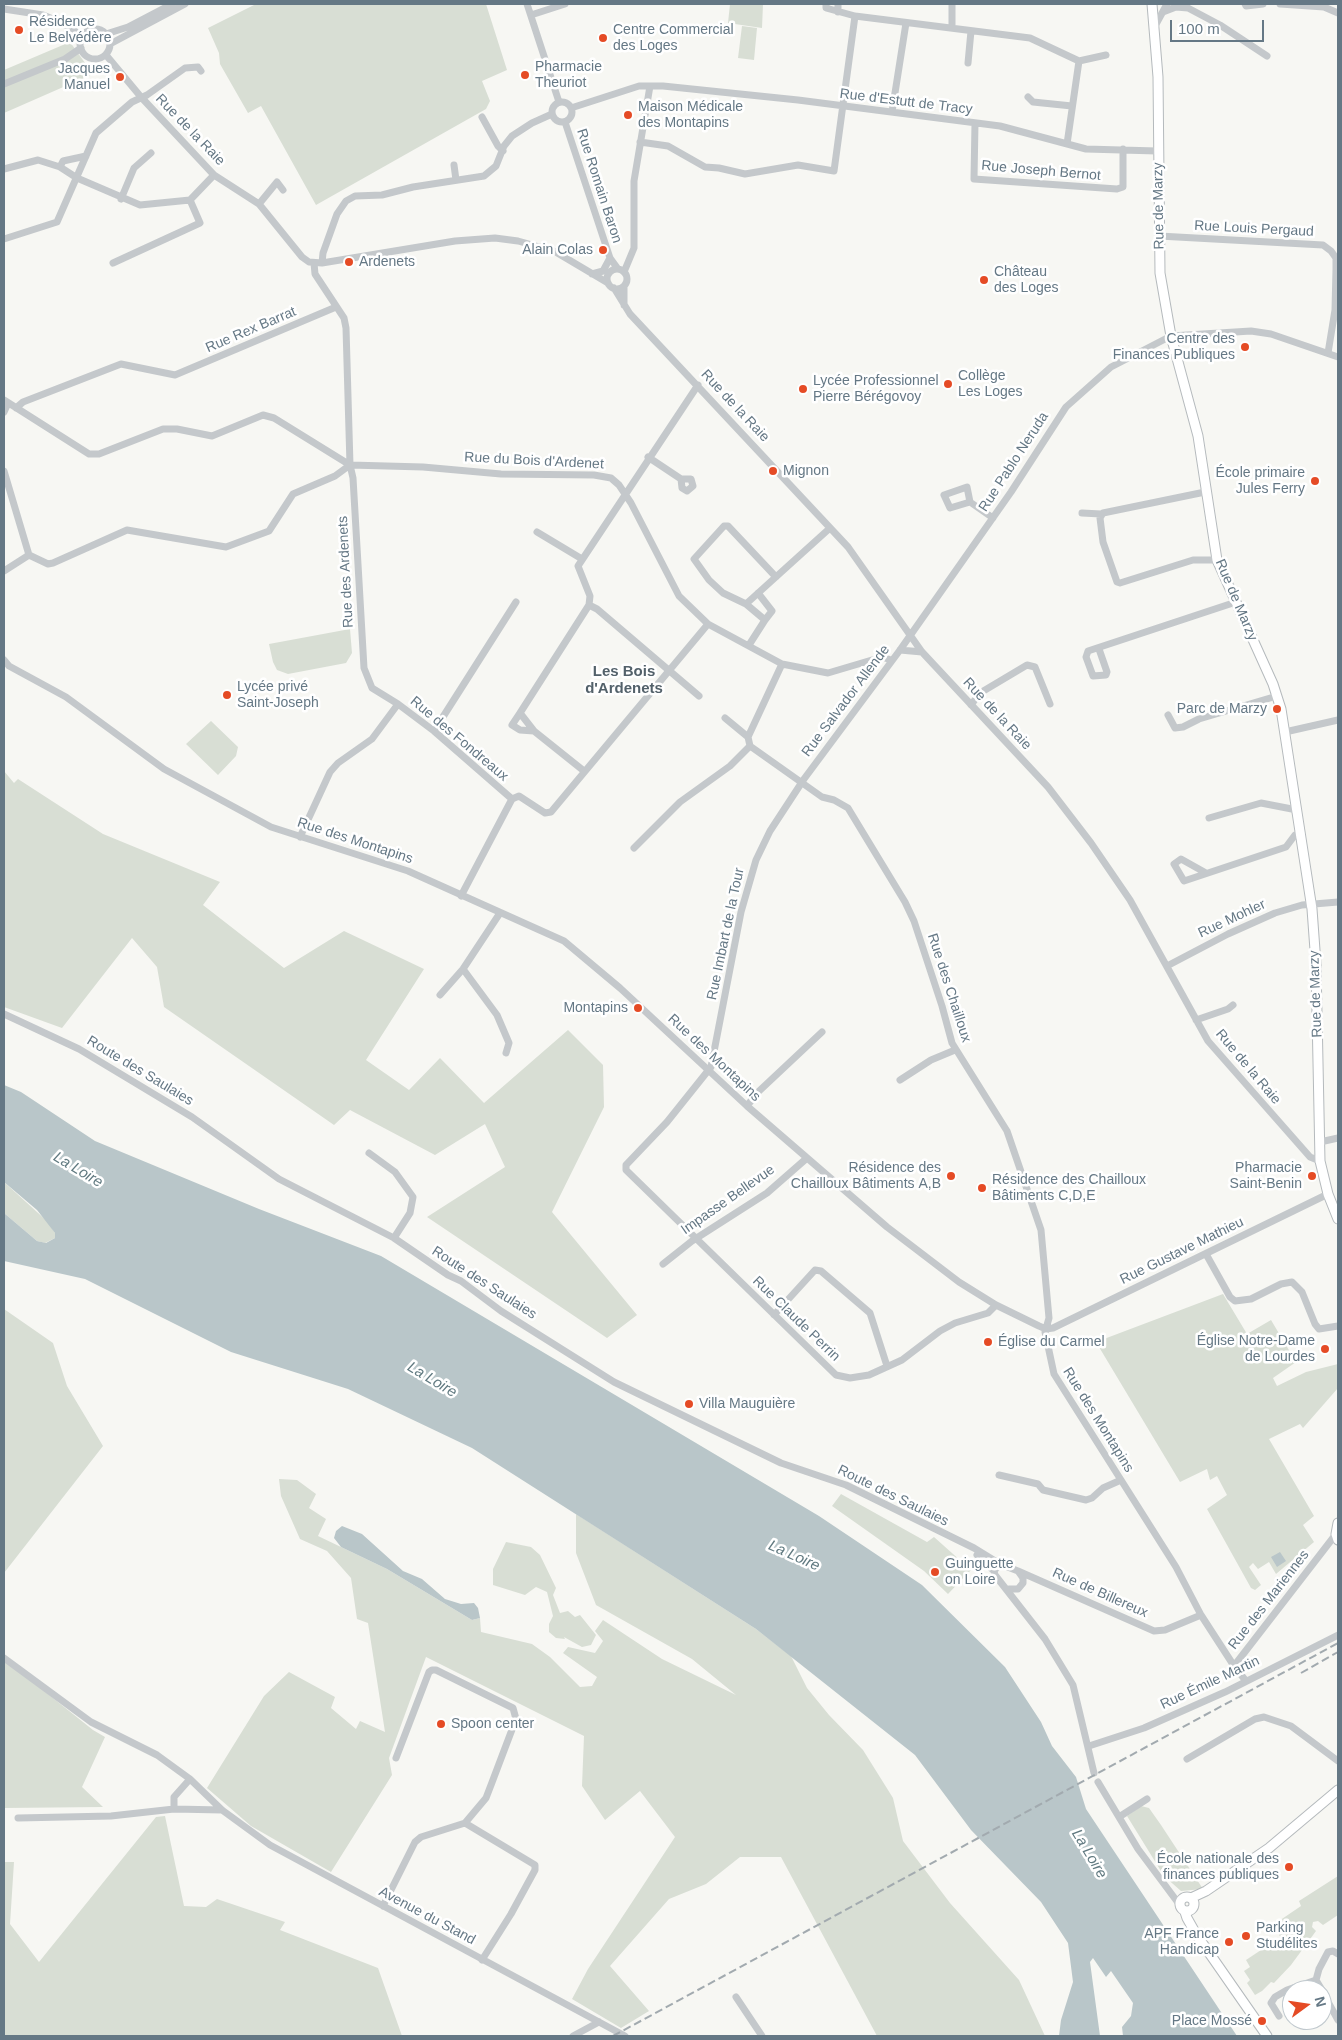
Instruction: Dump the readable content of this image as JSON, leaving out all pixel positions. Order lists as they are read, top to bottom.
{
  "streets": {
    "main road": ["Rue de Marzy"],
    "street": [
      "Rue d'Estutt de Tracy",
      "Rue de la Raie",
      "Rue Joseph Bernot",
      "Rue Romain Baron",
      "Rue Louis Pergaud",
      "Rue Rex Barrat",
      "Rue du Bois d'Ardenet",
      "Rue Pablo Neruda",
      "Rue des Ardenets",
      "Rue Salvador Allende",
      "Rue des Fondreaux",
      "Rue des Montapins",
      "Rue Mohler",
      "Rue Imbart de la Tour",
      "Rue des Chailloux",
      "Route des Saulaies",
      "Impasse Bellevue",
      "Rue Gustave Mathieu",
      "Rue Claude Perrin",
      "Rue de Billereux",
      "Rue des Mariennes",
      "Rue Émile Martin",
      "Avenue du Stand"
    ]
  },
  "crossings": [
    ["Rue d'Estutt de Tracy", "Rue Joseph Bernot"],
    ["Rue d'Estutt de Tracy", "Rue de Marzy"],
    ["Rue de la Raie", "Rue de Marzy"],
    ["Rue de la Raie", "Rue Pablo Neruda"],
    ["Rue de la Raie", "Rue des Ardenets"],
    ["Rue de la Raie", "Rue Salvador Allende"],
    ["Rue de la Raie", "Rue Mohler"],
    ["Rue de Marzy", "Rue Louis Pergaud"],
    ["Rue de Marzy", "Rue Pablo Neruda"],
    ["Rue de Marzy", "Rue Mohler"],
    ["Rue de Marzy", "Rue Gustave Mathieu"],
    ["Rue Rex Barrat", "Rue des Ardenets"],
    ["Rue du Bois d'Ardenet", "Rue des Ardenets"],
    ["Rue du Bois d'Ardenet", "Rue Salvador Allende"],
    ["Rue Pablo Neruda", "Rue Salvador Allende"],
    ["Rue des Ardenets", "Rue des Fondreaux"],
    ["Rue Salvador Allende", "Rue Imbart de la Tour"],
    ["Rue Salvador Allende", "Rue des Chailloux"],
    ["Rue des Fondreaux", "Rue des Montapins"],
    ["Rue des Montapins", "Rue Imbart de la Tour"],
    ["Rue des Montapins", "Rue des Chailloux"],
    ["Rue des Montapins", "Impasse Bellevue"],
    ["Rue des Montapins", "Rue Gustave Mathieu"],
    ["Rue des Montapins", "Rue Claude Perrin"],
    ["Rue des Montapins", "Rue de Billereux"],
    ["Rue des Montapins", "Rue des Mariennes"],
    ["Rue Imbart de la Tour", "Rue des Chailloux"],
    ["Rue Imbart de la Tour", "Rue Claude Perrin"],
    ["Rue des Chailloux", "Rue Gustave Mathieu"],
    ["Route des Saulaies", "Rue de Billereux"],
    ["Route des Saulaies", "Rue Émile Martin"],
    ["Impasse Bellevue", "Rue Claude Perrin"],
    ["Rue des Mariennes", "Rue Émile Martin"]
  ],
  "districts": ["Les Bois d'Ardenets"],
  "water": ["La Loire"],
  "places": [
    "Résidence Le Belvédère",
    "Centre Commercial des Loges",
    "Pharmacie Theuriot",
    "Jacques Manuel",
    "Maison Médicale des Montapins",
    "Alain Colas",
    "Ardenets",
    "Château des Loges",
    "Centre des Finances Publiques",
    "Collège Les Loges",
    "Lycée Professionnel Pierre Bérégovoy",
    "Mignon",
    "École primaire Jules Ferry",
    "Lycée privé Saint-Joseph",
    "Parc de Marzy",
    "Montapins",
    "Résidence des Chailloux Bâtiments A,B",
    "Pharmacie Saint-Benin",
    "Résidence des Chailloux Bâtiments C,D,E",
    "Église du Carmel",
    "Église Notre-Dame de Lourdes",
    "Villa Mauguière",
    "Guinguette on Loire",
    "Spoon center",
    "École nationale des finances publiques",
    "Parking Studélites",
    "APF France Handicap",
    "Place Mossé"
  ],
  "scale_bar": "100 m",
  "north": "right"
}
